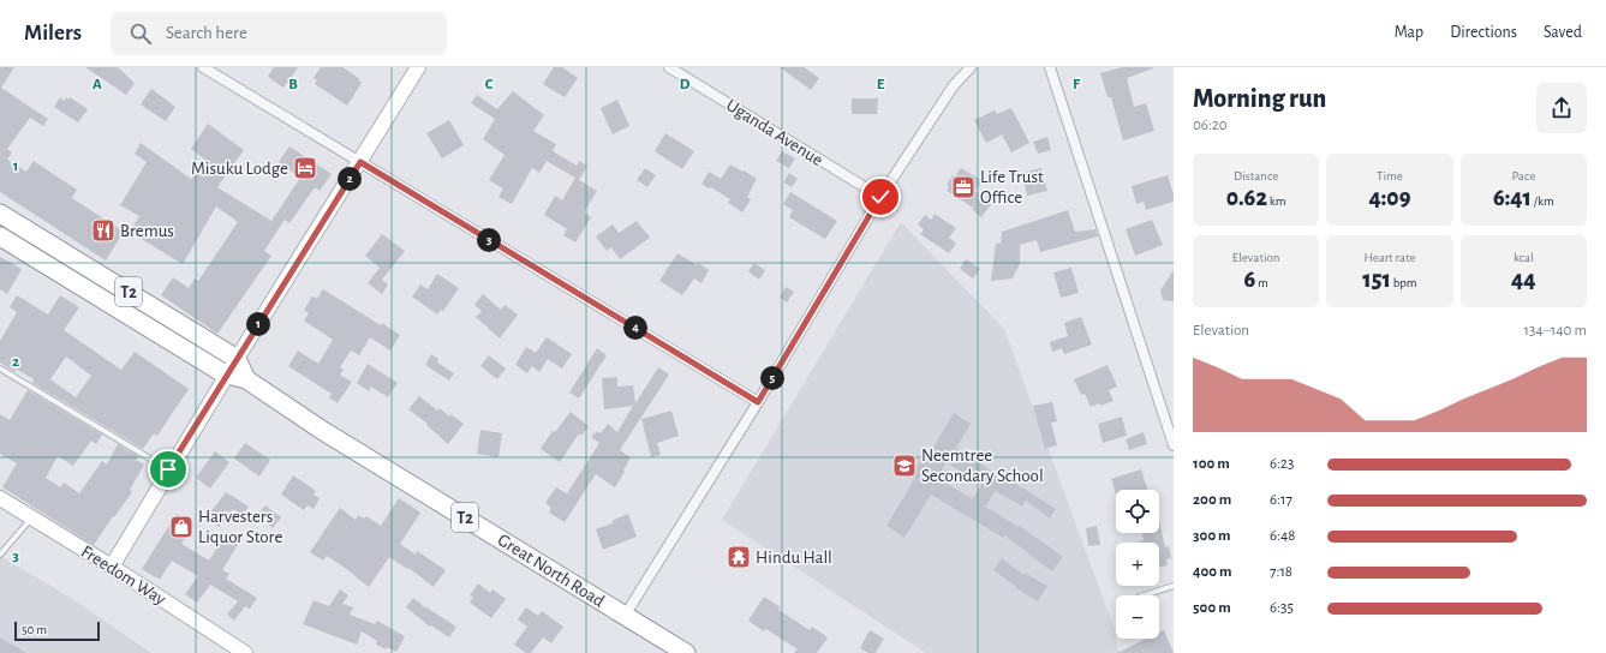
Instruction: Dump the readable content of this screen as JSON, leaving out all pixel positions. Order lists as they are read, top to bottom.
{
  "streets": {
    "highway": ["T2", "Great North Road"],
    "main road": ["Freedom Way"],
    "street": ["Uganda Avenue"]
  },
  "places": {
    "hotel": ["Misuku Lodge"],
    "office": ["Life Trust Office"],
    "restaurant": ["Bremus"],
    "school or university": ["Neemtree Secondary School"],
    "shop": ["Harvesters Liquor Store"],
    "temple": ["Hindu Hall"]
  },
  "scale_bar": "50 m",
  "page": {
    "header": "Milers",
    "search": "Search here",
    "nav": ["Map", "Directions", "Saved"],
    "heading": ["Morning run", "06:20"],
    "stats": [
      ["Distance", "0.62 km"],
      ["Time", "4:09"],
      ["Pace", "6:41 /km"],
      ["Elevation", "6 m"],
      ["Heart rate", "151 bpm"],
      ["kcal", "44"]
    ],
    "pins": [
      "2",
      "3",
      "1",
      "4",
      "5"
    ],
    "chart": ["Elevation", "134–140 m"],
    "list": [
      {
        "name": "100 m",
        "note": "6:23"
      },
      {
        "name": "200 m",
        "note": "6:17"
      },
      {
        "name": "300 m",
        "note": "6:48"
      },
      {
        "name": "400 m",
        "note": "7:18"
      },
      {
        "name": "500 m",
        "note": "6:35"
      }
    ],
    "map_buttons": ["+", "−"],
    "scale": "50 m"
  },
  "grid": {
    "columns": [
      "A",
      "B",
      "C",
      "D",
      "E",
      "F"
    ],
    "rows": ["1", "2", "3"]
  }
}
